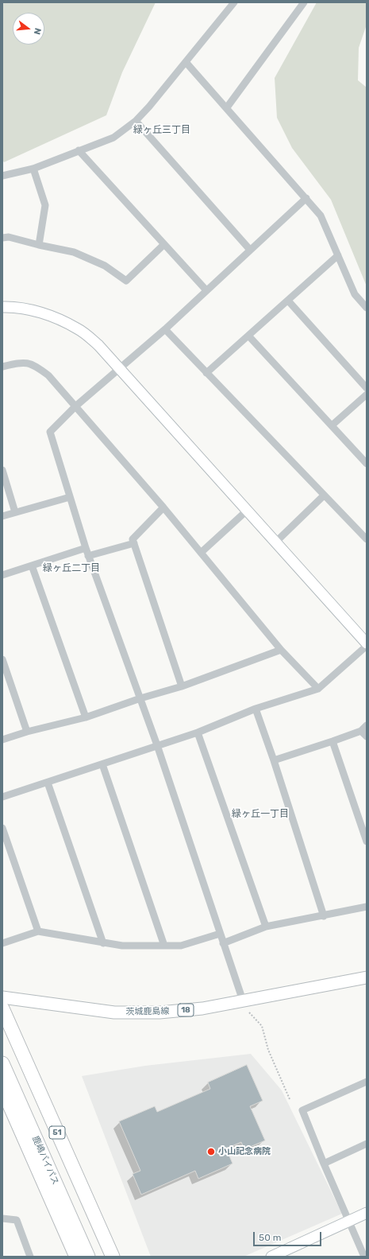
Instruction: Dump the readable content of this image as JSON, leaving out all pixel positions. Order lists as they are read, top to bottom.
{
  "streets": {
    "highway": ["51", "鹿嶋バイパス"],
    "main road": ["18", "茨城鹿島線"]
  },
  "districts": ["緑ヶ丘三丁目", "緑ヶ丘二丁目", "緑ヶ丘一丁目"],
  "places": ["小山記念病院"],
  "scale_bar": "50 m",
  "north": "right"
}
